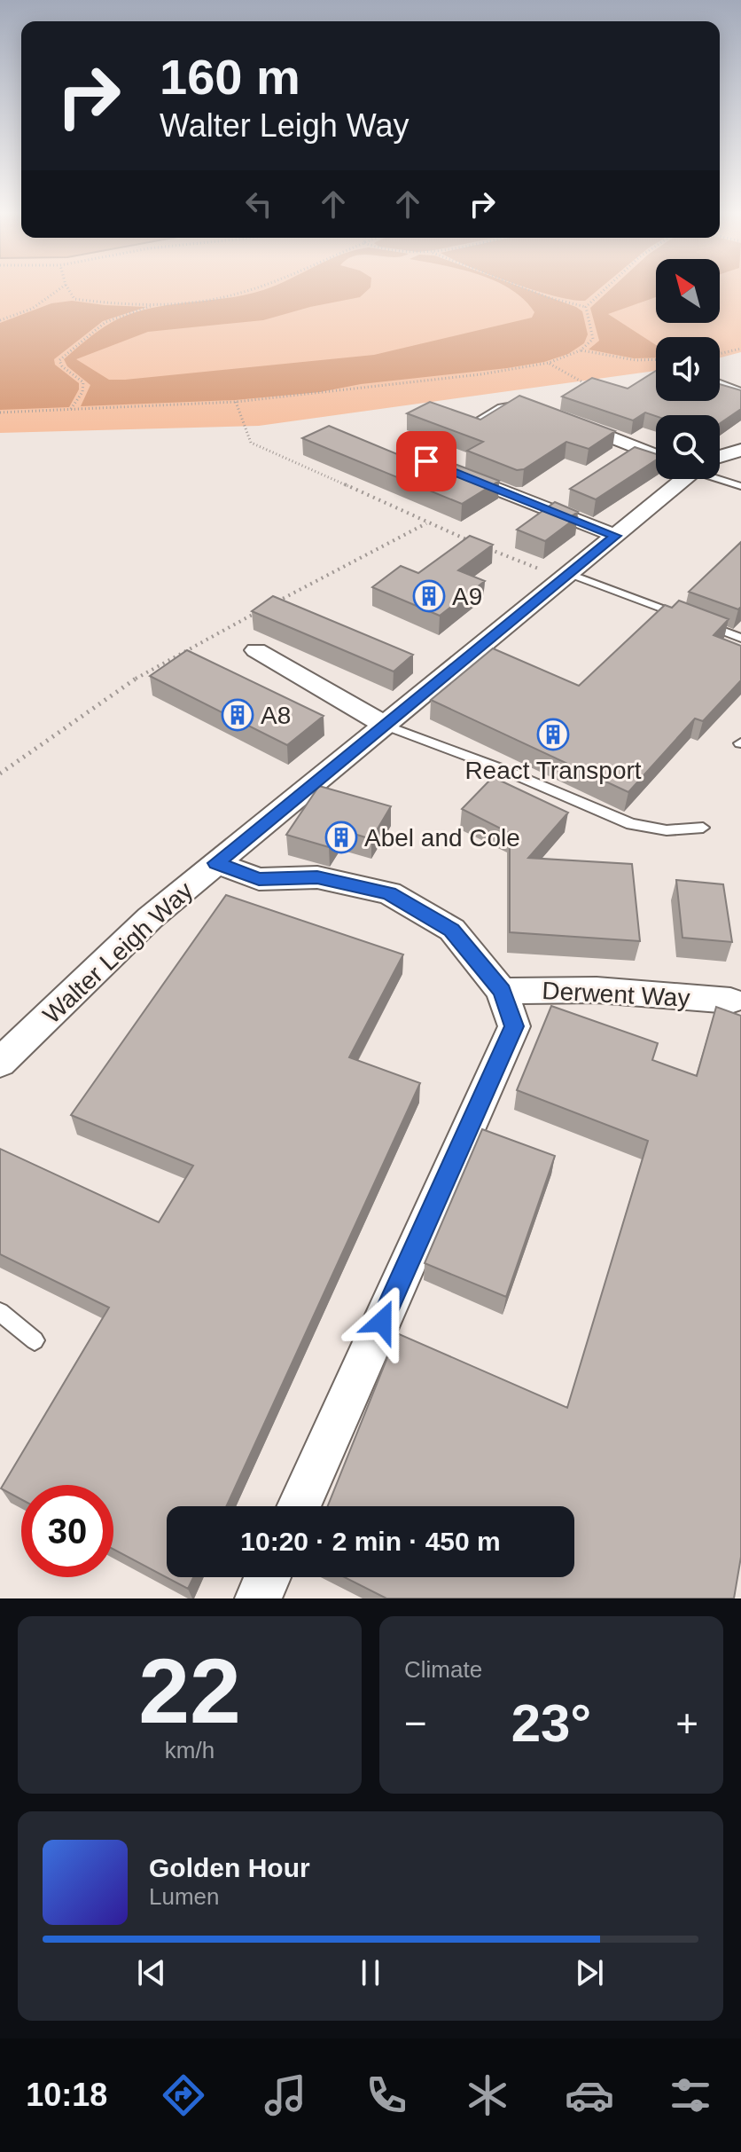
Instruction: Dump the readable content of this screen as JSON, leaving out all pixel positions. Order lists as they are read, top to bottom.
{
  "streets": {
    "street": ["Walter Leigh Way", "Derwent Way"]
  },
  "places": {
    "building": [
      "A9",
      "A8",
      "React Transport",
      "Abel and Cole"
    ]
  },
  "north": "top left",
  "page": {
    "turn": ["160 m", "Walter Leigh Way"],
    "limit": "30",
    "trip": "10:20 · 2 min · 450 m",
    "tile": [
      ["22", "km/h"],
      "Climate"
    ],
    "heat": ["−", "23°", "+"],
    "song": ["Golden Hour", "Lumen"],
    "tabs": "10:18"
  }
}
